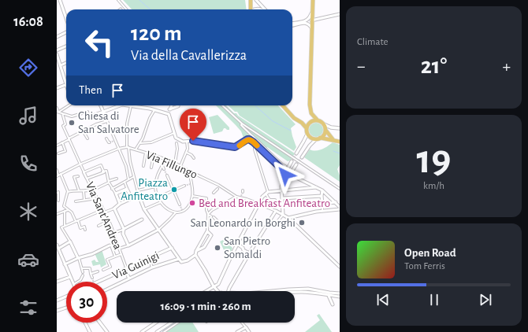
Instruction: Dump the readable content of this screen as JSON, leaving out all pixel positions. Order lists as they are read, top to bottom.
{
  "streets": {
    "street": ["Via Fillungo", "Via Sant'Andrea", "Via Guinigi"]
  },
  "crossings": [
    ["Via Fillungo", "Via Sant'Andrea"],
    ["Via Sant'Andrea", "Via Guinigi"]
  ],
  "places": [
    "Chiesa di San Salvatore",
    "Piazza Anfiteatro",
    "Bed and Breakfast Anfiteatro",
    "San Leonardo in Borghi",
    "San Pietro Somaldi"
  ],
  "page": {
    "tabs": "16:08",
    "tile": [
      "Climate",
      ["19", "km/h"]
    ],
    "turn": ["120 m", "Via della Cavallerizza"],
    "heat": ["−", "21°", "+"],
    "then": "Then",
    "song": ["Open Road", "Tom Ferris"],
    "limit": "30",
    "trip": "16:09 · 1 min · 260 m"
  }
}
